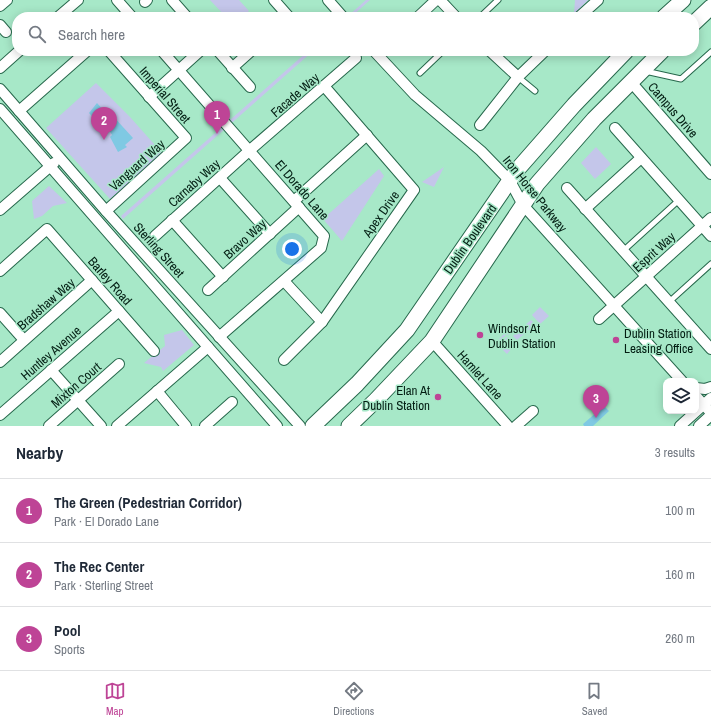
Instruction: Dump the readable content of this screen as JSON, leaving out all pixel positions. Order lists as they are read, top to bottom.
{
  "streets": {
    "main road": ["Dublin Boulevard"],
    "street": [
      "Imperial Street",
      "Facade Way",
      "Campus Drive",
      "Vanguard Way",
      "Carnaby Way",
      "El Dorado Lane",
      "Iron Horse Parkway",
      "Apex Drive",
      "Bravo Way",
      "Sterling Street",
      "Esprit Way",
      "Barley Road",
      "Bradshaw Way",
      "Huntley Avenue",
      "Hamlet Lane",
      "Mixton Court"
    ]
  },
  "crossings": [
    ["Imperial Street", "Vanguard Way"],
    ["Facade Way", "Carnaby Way"],
    ["Facade Way", "El Dorado Lane"],
    ["Facade Way", "Apex Drive"],
    ["Campus Drive", "Dublin Boulevard"],
    ["Vanguard Way", "Sterling Street"],
    ["Carnaby Way", "El Dorado Lane"],
    ["El Dorado Lane", "Bravo Way"],
    ["El Dorado Lane", "Sterling Street"],
    ["Iron Horse Parkway", "Dublin Boulevard"],
    ["Iron Horse Parkway", "Esprit Way"],
    ["Apex Drive", "Bravo Way"],
    ["Dublin Boulevard", "Hamlet Lane"],
    ["Barley Road", "Bradshaw Way"],
    ["Barley Road", "Huntley Avenue"]
  ],
  "places": ["Windsor At Dublin Station", "Dublin Station Leasing Office", "Elan At Dublin Station"],
  "page": {
    "search": "Search here",
    "pins": ["1", "2", "3"],
    "heading": ["Nearby", "3 results"],
    "list": [
      {
        "mark": "1",
        "name": "The Green (Pedestrian Corridor)",
        "note": "Park · El Dorado Lane",
        "value": "100 m"
      },
      {
        "mark": "2",
        "name": "The Rec Center",
        "note": "Park · Sterling Street",
        "value": "160 m"
      },
      {
        "mark": "3",
        "name": "Pool",
        "note": "Sports",
        "value": "260 m"
      }
    ],
    "nav": ["Map", "Directions", "Saved"]
  }
}
